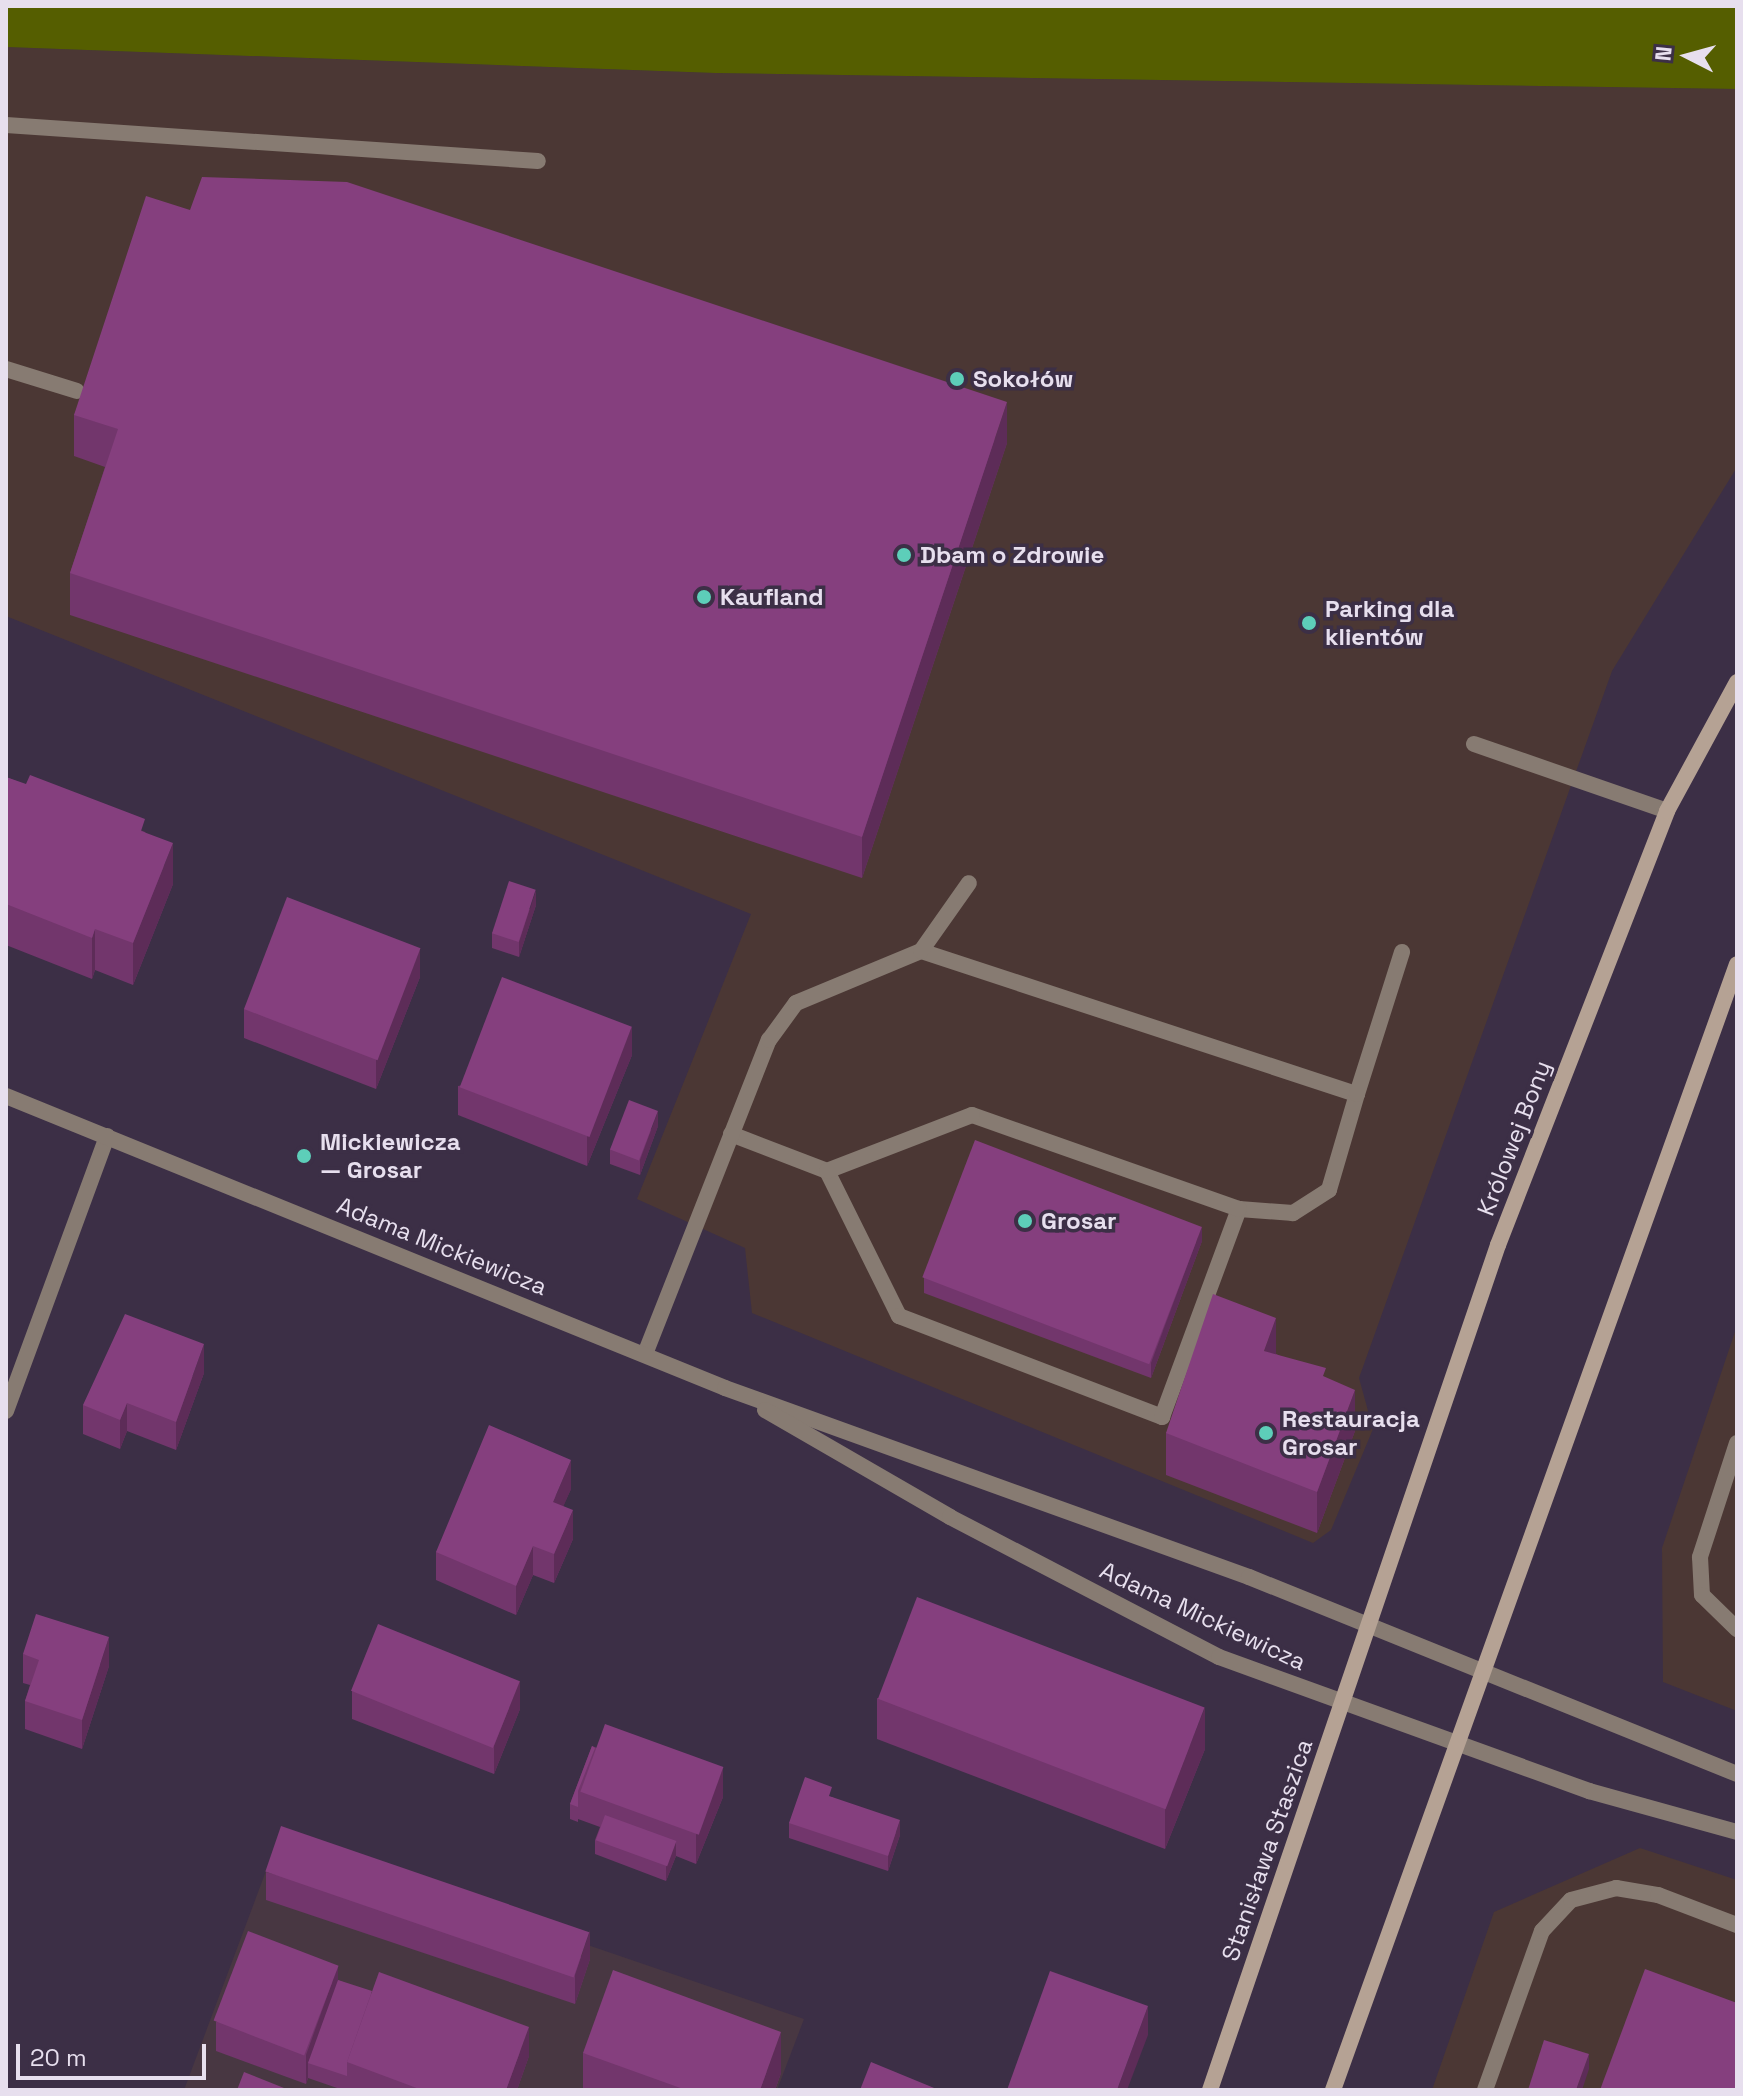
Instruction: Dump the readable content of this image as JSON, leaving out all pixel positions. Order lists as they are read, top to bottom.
{
  "streets": {
    "main road": ["Królowej Bony", "Stanisława Staszica"],
    "street": ["Adama Mickiewicza"]
  },
  "crossings": [
    ["Królowej Bony", "Adama Mickiewicza"],
    ["Królowej Bony", "Stanisława Staszica"],
    ["Adama Mickiewicza", "Stanisława Staszica"]
  ],
  "places": [
    "Sokołów",
    "Dbam o Zdrowie",
    "Kaufland",
    "Parking dla klientów",
    "Mickiewicza — Grosar",
    "Grosar",
    "Restauracja Grosar"
  ],
  "scale_bar": "20 m",
  "north": "left"
}
